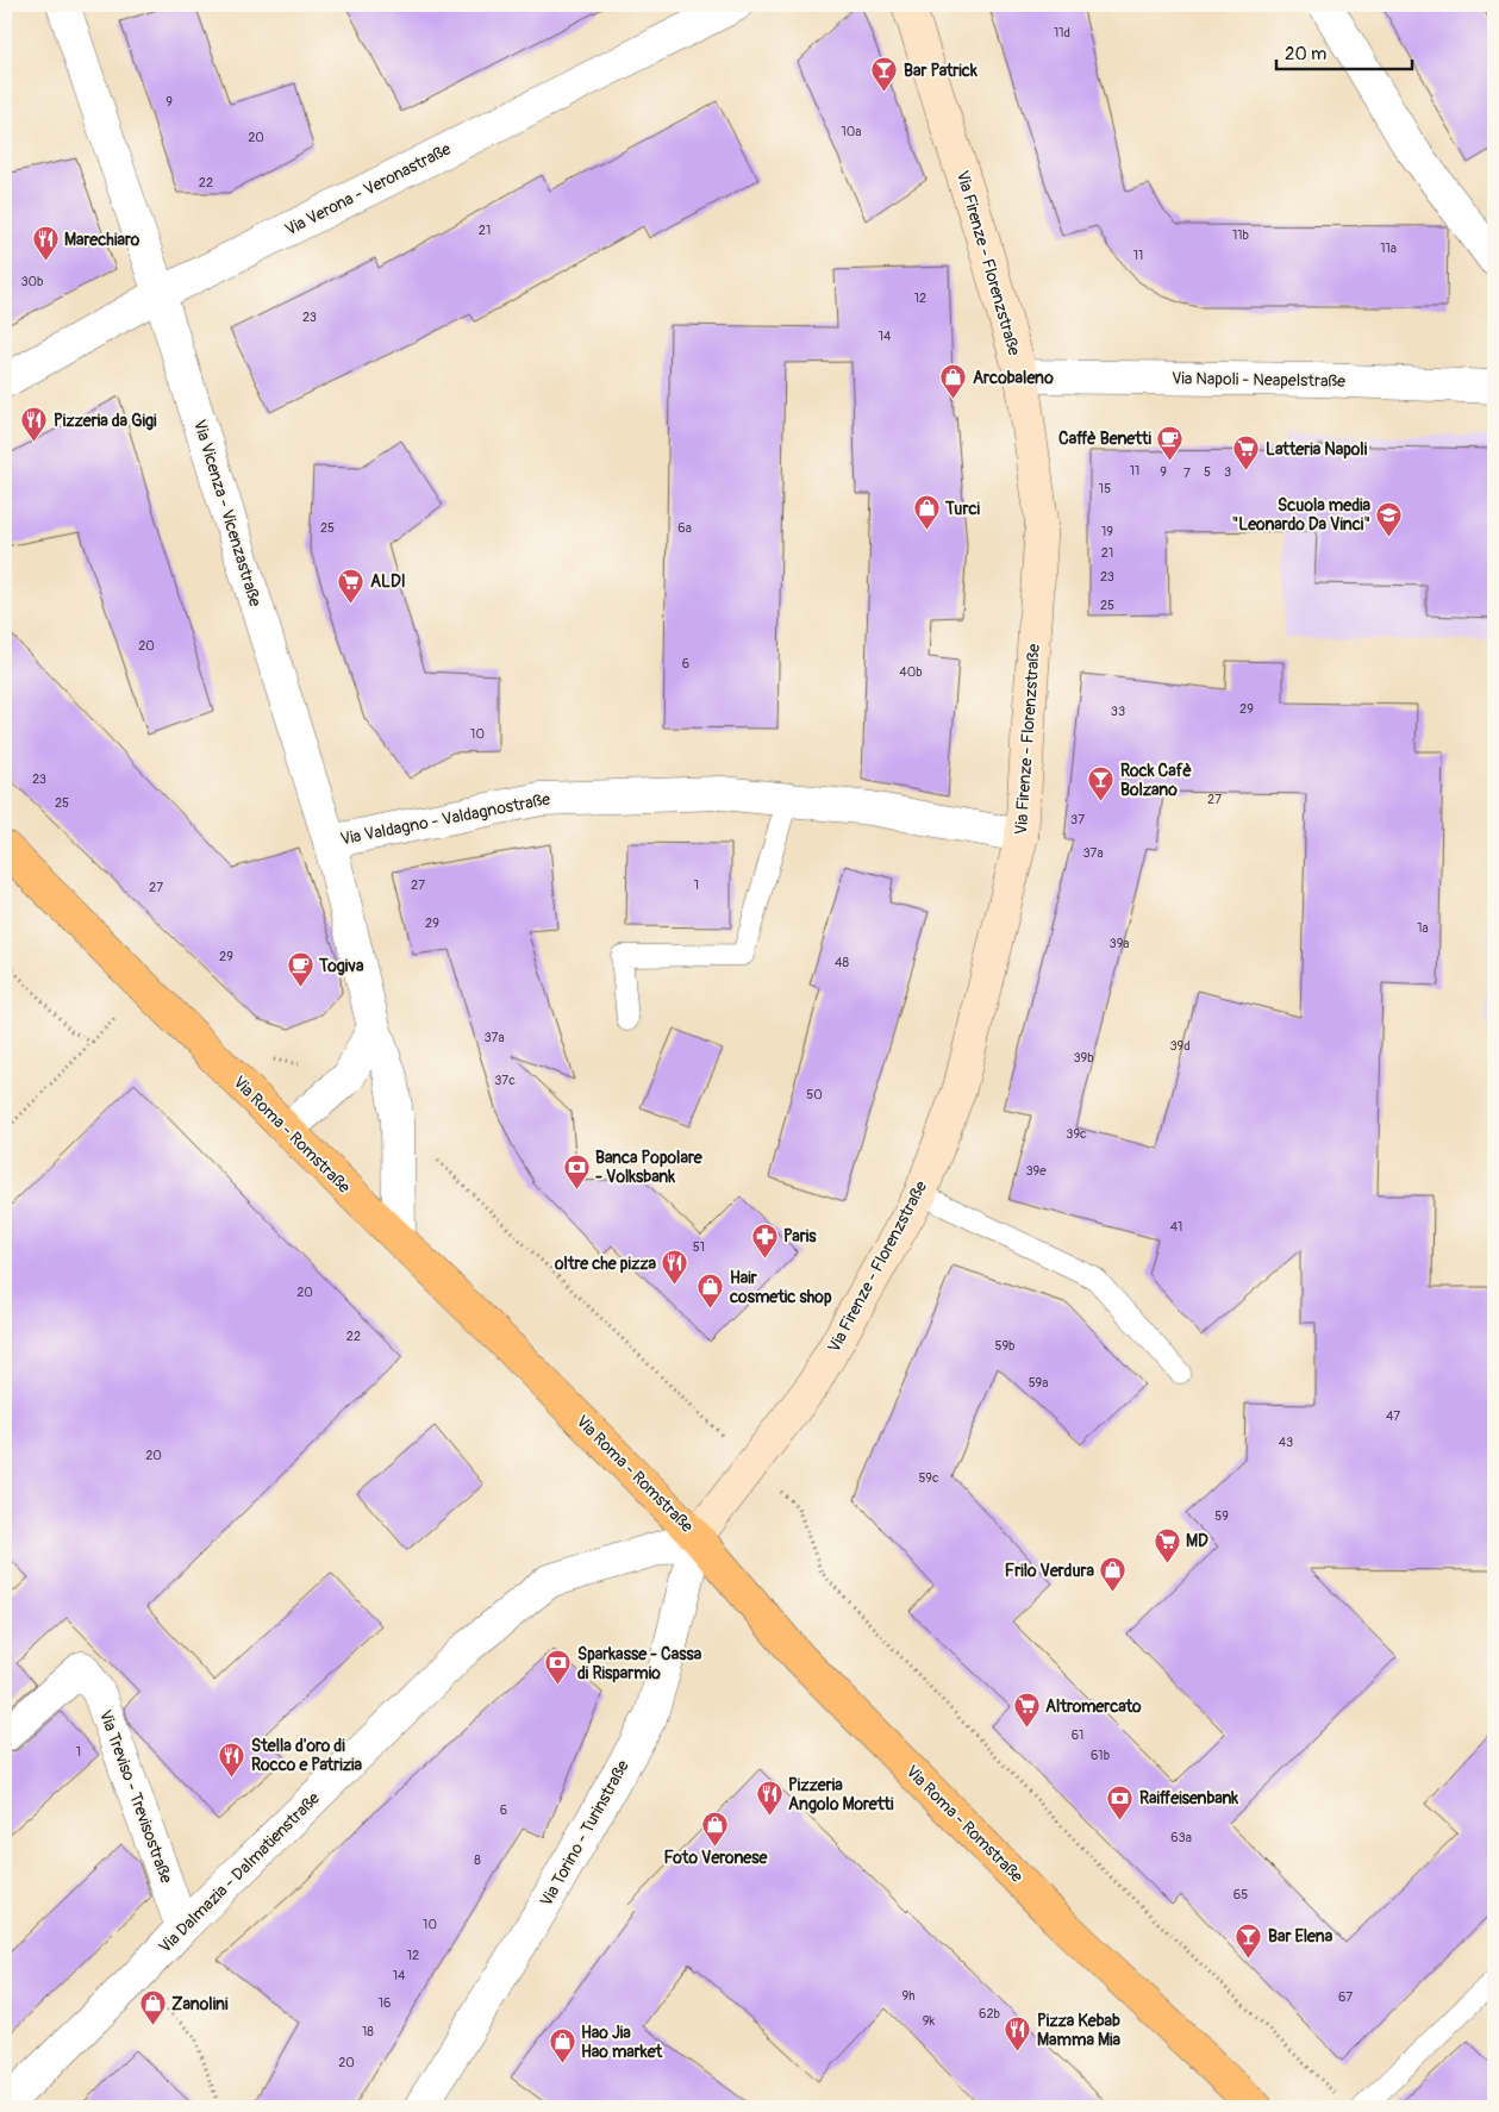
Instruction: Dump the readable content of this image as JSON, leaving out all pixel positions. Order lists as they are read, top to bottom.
{
  "streets": {
    "main road": ["Via Roma - Romstraße"],
    "street": [
      "Via Verona - Veronastraße",
      "Via Firenze - Florenzstraße",
      "Via Napoli - Neapelstraße",
      "Via Vicenza - Vicenzastraße",
      "Via Valdagno - Valdagnostraße",
      "Via Treviso - Trevisostraße",
      "Via Torino - Turinstraße",
      "Via Dalmazia - Dalmatienstraße"
    ]
  },
  "crossings": [
    ["Via Verona - Veronastraße", "Via Vicenza - Vicenzastraße"],
    ["Via Firenze - Florenzstraße", "Via Napoli - Neapelstraße"],
    ["Via Firenze - Florenzstraße", "Via Valdagno - Valdagnostraße"],
    ["Via Firenze - Florenzstraße", "Via Roma - Romstraße"],
    ["Via Firenze - Florenzstraße", "Via Torino - Turinstraße"],
    ["Via Firenze - Florenzstraße", "Via Dalmazia - Dalmatienstraße"],
    ["Via Vicenza - Vicenzastraße", "Via Valdagno - Valdagnostraße"],
    ["Via Vicenza - Vicenzastraße", "Via Roma - Romstraße"],
    ["Via Roma - Romstraße", "Via Torino - Turinstraße"],
    ["Via Roma - Romstraße", "Via Dalmazia - Dalmatienstraße"],
    ["Via Treviso - Trevisostraße", "Via Dalmazia - Dalmatienstraße"],
    ["Via Torino - Turinstraße", "Via Dalmazia - Dalmatienstraße"]
  ],
  "places": {
    "bar": ["Bar Patrick", "Rock Cafè Bolzano", "Bar Elena"],
    "restaurant": [
      "Marechiaro",
      "Pizzeria da Gigi",
      "oltre che pizza",
      "Stella d'oro di Rocco e Patrizia",
      "Pizzeria Angolo Moretti",
      "Pizza Kebab Mamma Mia"
    ],
    "shop": [
      "Arcobaleno",
      "Turci",
      "Hair cosmetic shop",
      "Frilo Verdura",
      "Foto Veronese",
      "Zanolini",
      "Hao Jia Hao market"
    ],
    "cafe": ["Caffè Benetti", "Togiva"],
    "supermarket": [
      "Latteria Napoli",
      "ALDI",
      "MD",
      "Altromercato"
    ],
    "school or university": ["Scuola media \"Leonardo Da Vinci\""],
    "bank": ["Banca Popolare - Volksbank", "Sparkasse - Cassa di Risparmio", "Raiffeisenbank"],
    "pharmacy": ["Paris"]
  },
  "house_numbers": [
    "11d",
    "9",
    "10a",
    "20",
    "22",
    "21",
    "11b",
    "11a",
    "11",
    "30b",
    "12",
    "23",
    "14",
    "11",
    "9",
    "5",
    "3",
    "7",
    "15",
    "25",
    "6a",
    "19",
    "21",
    "23",
    "25",
    "20",
    "6",
    "40b",
    "29",
    "33",
    "10",
    "23",
    "27",
    "25",
    "37",
    "37a",
    "27",
    "1",
    "27",
    "29",
    "1a",
    "39a",
    "29",
    "48",
    "37a",
    "39d",
    "39b",
    "37c",
    "50",
    "39c",
    "39e",
    "41",
    "51",
    "20",
    "22",
    "59b",
    "59a",
    "47",
    "43",
    "20",
    "59c",
    "59",
    "61",
    "1",
    "61b",
    "6",
    "63a",
    "8",
    "65",
    "10",
    "12",
    "14",
    "9h",
    "67",
    "16",
    "62b",
    "9k",
    "18",
    "20"
  ],
  "scale_bar": "20 m"
}
